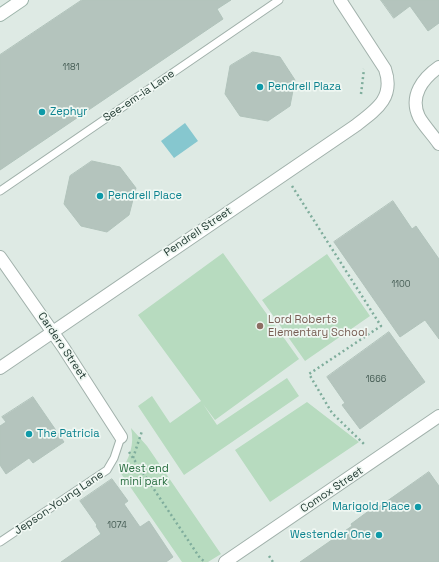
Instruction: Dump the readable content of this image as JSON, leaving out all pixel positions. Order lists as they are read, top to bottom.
{
  "streets": {
    "street": ["Pendrell Street", "Cardero Street", "Comox Street"],
    "lane": ["See-em-ia Lane", "Jepson-Young Lane"]
  },
  "crossings": [
    ["Pendrell Street", "Cardero Street"],
    ["Cardero Street", "Jepson-Young Lane"]
  ],
  "parks": ["West end mini park"],
  "places": [
    "Pendrell Plaza",
    "Zephyr",
    "Pendrell Place",
    "Lord Roberts Elementary School",
    "The Patricia",
    "Marigold Place",
    "Westender One"
  ],
  "house_numbers": [
    "1181",
    "1100",
    "1666",
    "1074"
  ]
}
